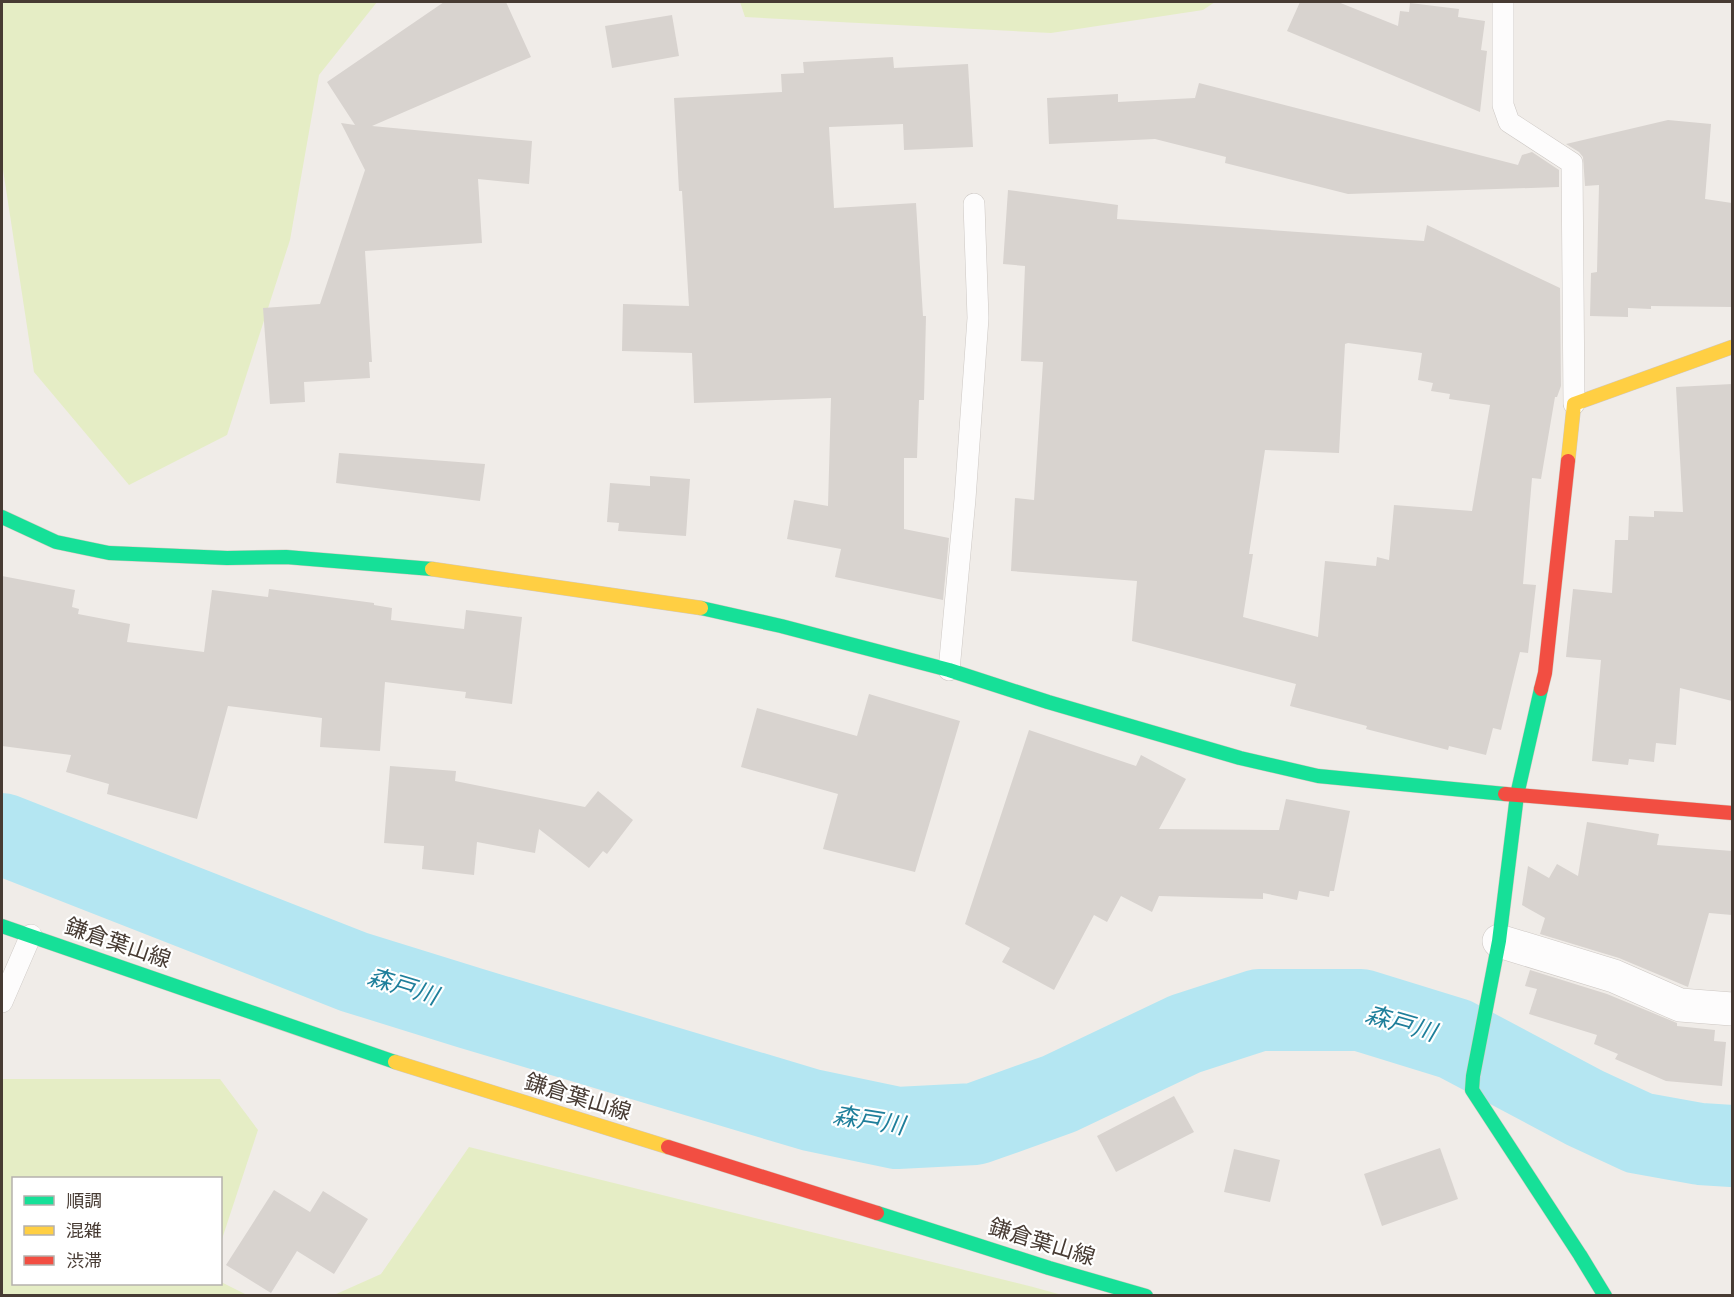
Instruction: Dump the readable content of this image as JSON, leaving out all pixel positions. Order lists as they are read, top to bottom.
{
  "streets": {
    "street": ["鎌倉葉山線"]
  },
  "water": ["森戸川"],
  "legend": ["順調", "混雑", "渋滞"]
}
